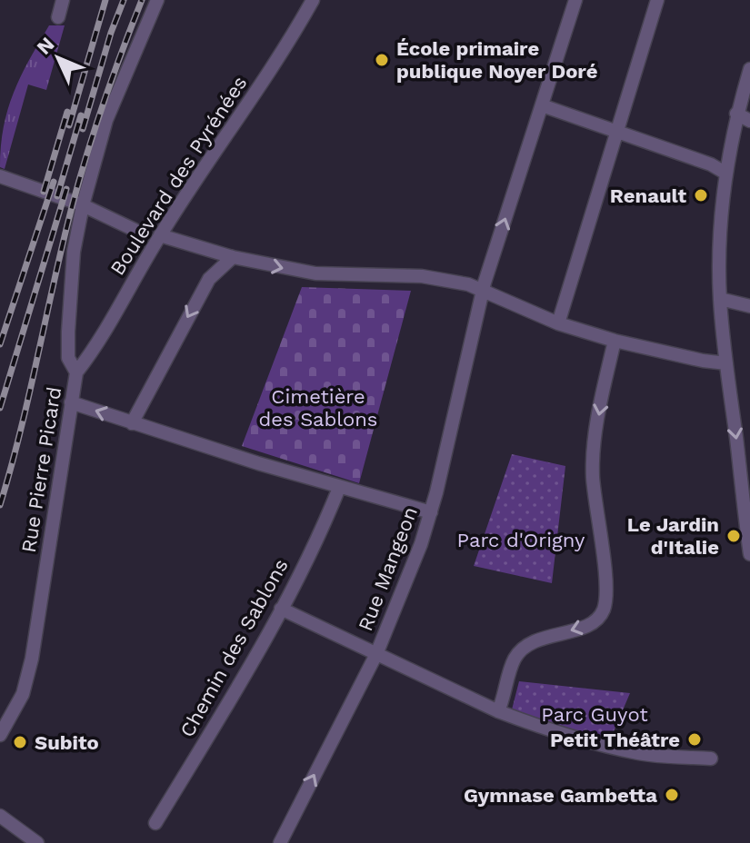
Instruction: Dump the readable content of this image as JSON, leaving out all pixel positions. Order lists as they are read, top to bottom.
{
  "streets": {
    "street": [
      "Boulevard des Pyrénées",
      "Rue Pierre Picard",
      "Rue Mangeon",
      "Chemin des Sablons"
    ]
  },
  "crossings": [
    ["Boulevard des Pyrénées", "Rue Pierre Picard"]
  ],
  "parks": ["Cimetière des Sablons", "Parc d'Origny", "Parc Guyot"],
  "places": [
    "École primaire publique Noyer Doré",
    "Renault",
    "Le Jardin d'Italie",
    "Petit Théâtre",
    "Subito",
    "Gymnase Gambetta"
  ],
  "north": "top left"
}
